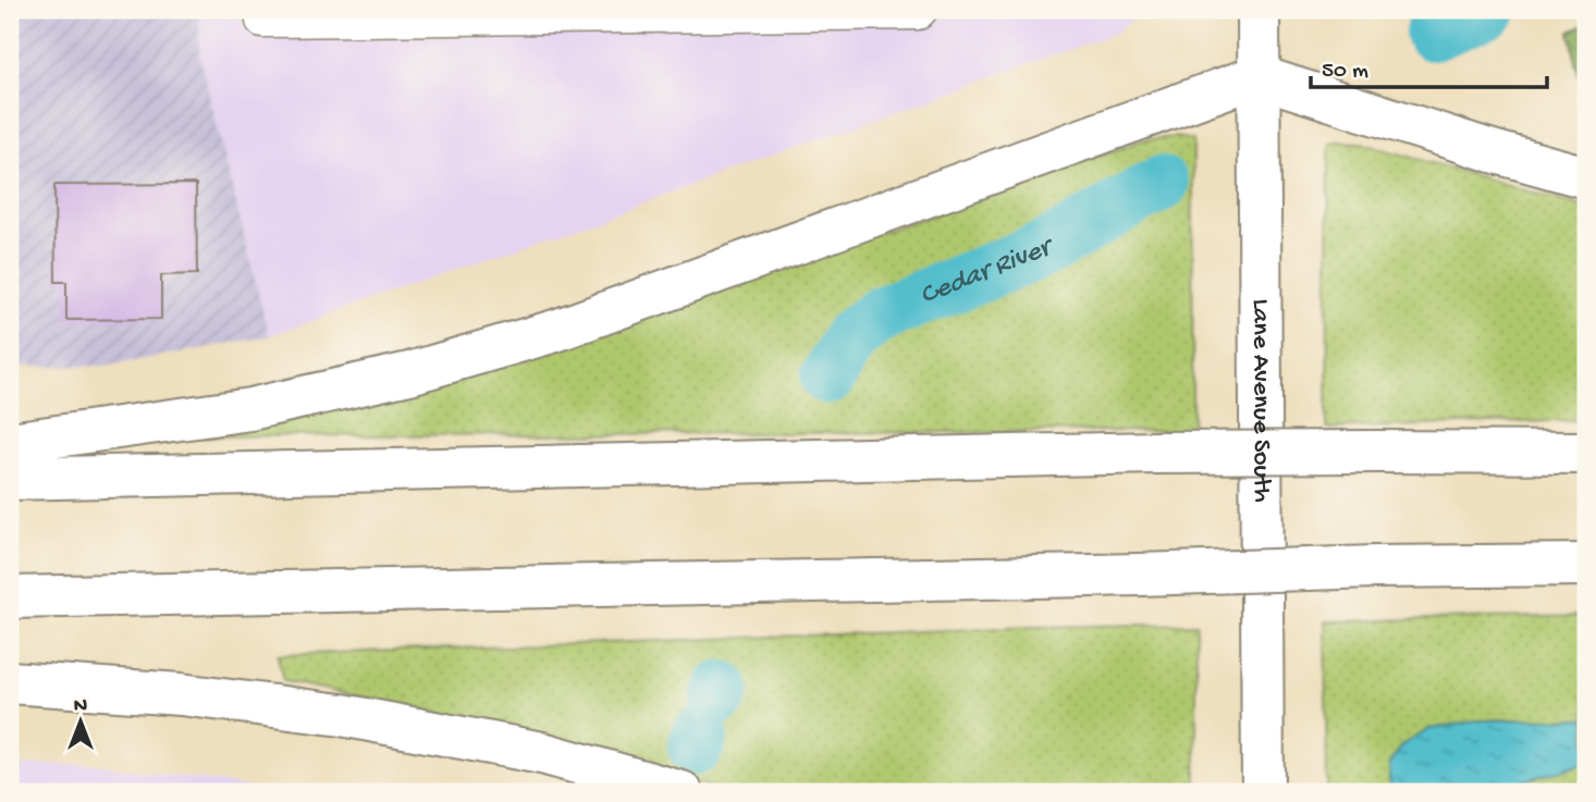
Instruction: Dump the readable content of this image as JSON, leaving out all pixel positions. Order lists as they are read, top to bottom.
{
  "streets": {
    "main road": ["Lane Avenue South"]
  },
  "water": ["Cedar River"],
  "scale_bar": "50 m",
  "north": "top"
}
